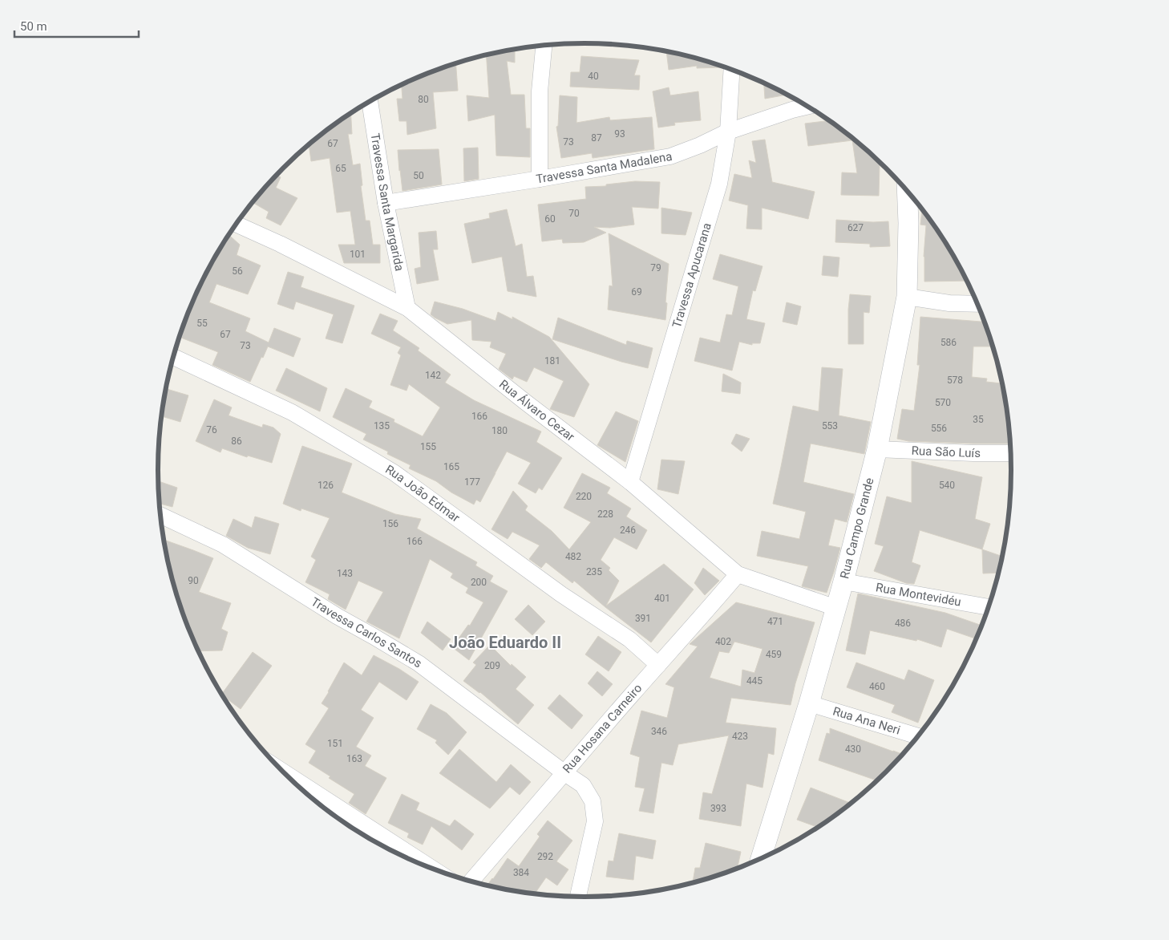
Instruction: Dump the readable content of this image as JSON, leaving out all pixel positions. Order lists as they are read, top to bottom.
{
  "streets": {
    "street": [
      "Travessa Santa Madalena",
      "Travessa Santa Margarida",
      "Travessa Apucarana",
      "Rua Álvaro Cezar",
      "Rua São Luís",
      "Rua João Edmar",
      "Rua Campo Grande",
      "Rua Montevidéu",
      "Travessa Carlos Santos",
      "Rua Ana Neri",
      "Rua Hosana Carneiro"
    ]
  },
  "crossings": [
    ["Travessa Santa Madalena", "Travessa Santa Margarida"],
    ["Travessa Santa Madalena", "Travessa Apucarana"],
    ["Travessa Santa Margarida", "Rua Álvaro Cezar"],
    ["Travessa Apucarana", "Rua Álvaro Cezar"],
    ["Rua Álvaro Cezar", "Rua Campo Grande"],
    ["Rua Álvaro Cezar", "Rua Hosana Carneiro"],
    ["Rua São Luís", "Rua Campo Grande"],
    ["Rua João Edmar", "Rua Hosana Carneiro"],
    ["Rua Campo Grande", "Rua Montevidéu"],
    ["Rua Campo Grande", "Rua Ana Neri"],
    ["Travessa Carlos Santos", "Rua Hosana Carneiro"]
  ],
  "districts": ["João Eduardo II"],
  "house_numbers": [
    "40",
    "80",
    "93",
    "87",
    "73",
    "67",
    "65",
    "50",
    "70",
    "60",
    "627",
    "101",
    "79",
    "56",
    "69",
    "55",
    "67",
    "586",
    "73",
    "181",
    "142",
    "578",
    "570",
    "166",
    "35",
    "135",
    "553",
    "556",
    "76",
    "180",
    "86",
    "155",
    "165",
    "177",
    "126",
    "540",
    "220",
    "228",
    "156",
    "246",
    "166",
    "482",
    "235",
    "143",
    "90",
    "200",
    "401",
    "391",
    "471",
    "486",
    "402",
    "459",
    "209",
    "445",
    "460",
    "346",
    "423",
    "151",
    "430",
    "163",
    "393",
    "292",
    "384"
  ],
  "scale_bar": "50 m"
}
